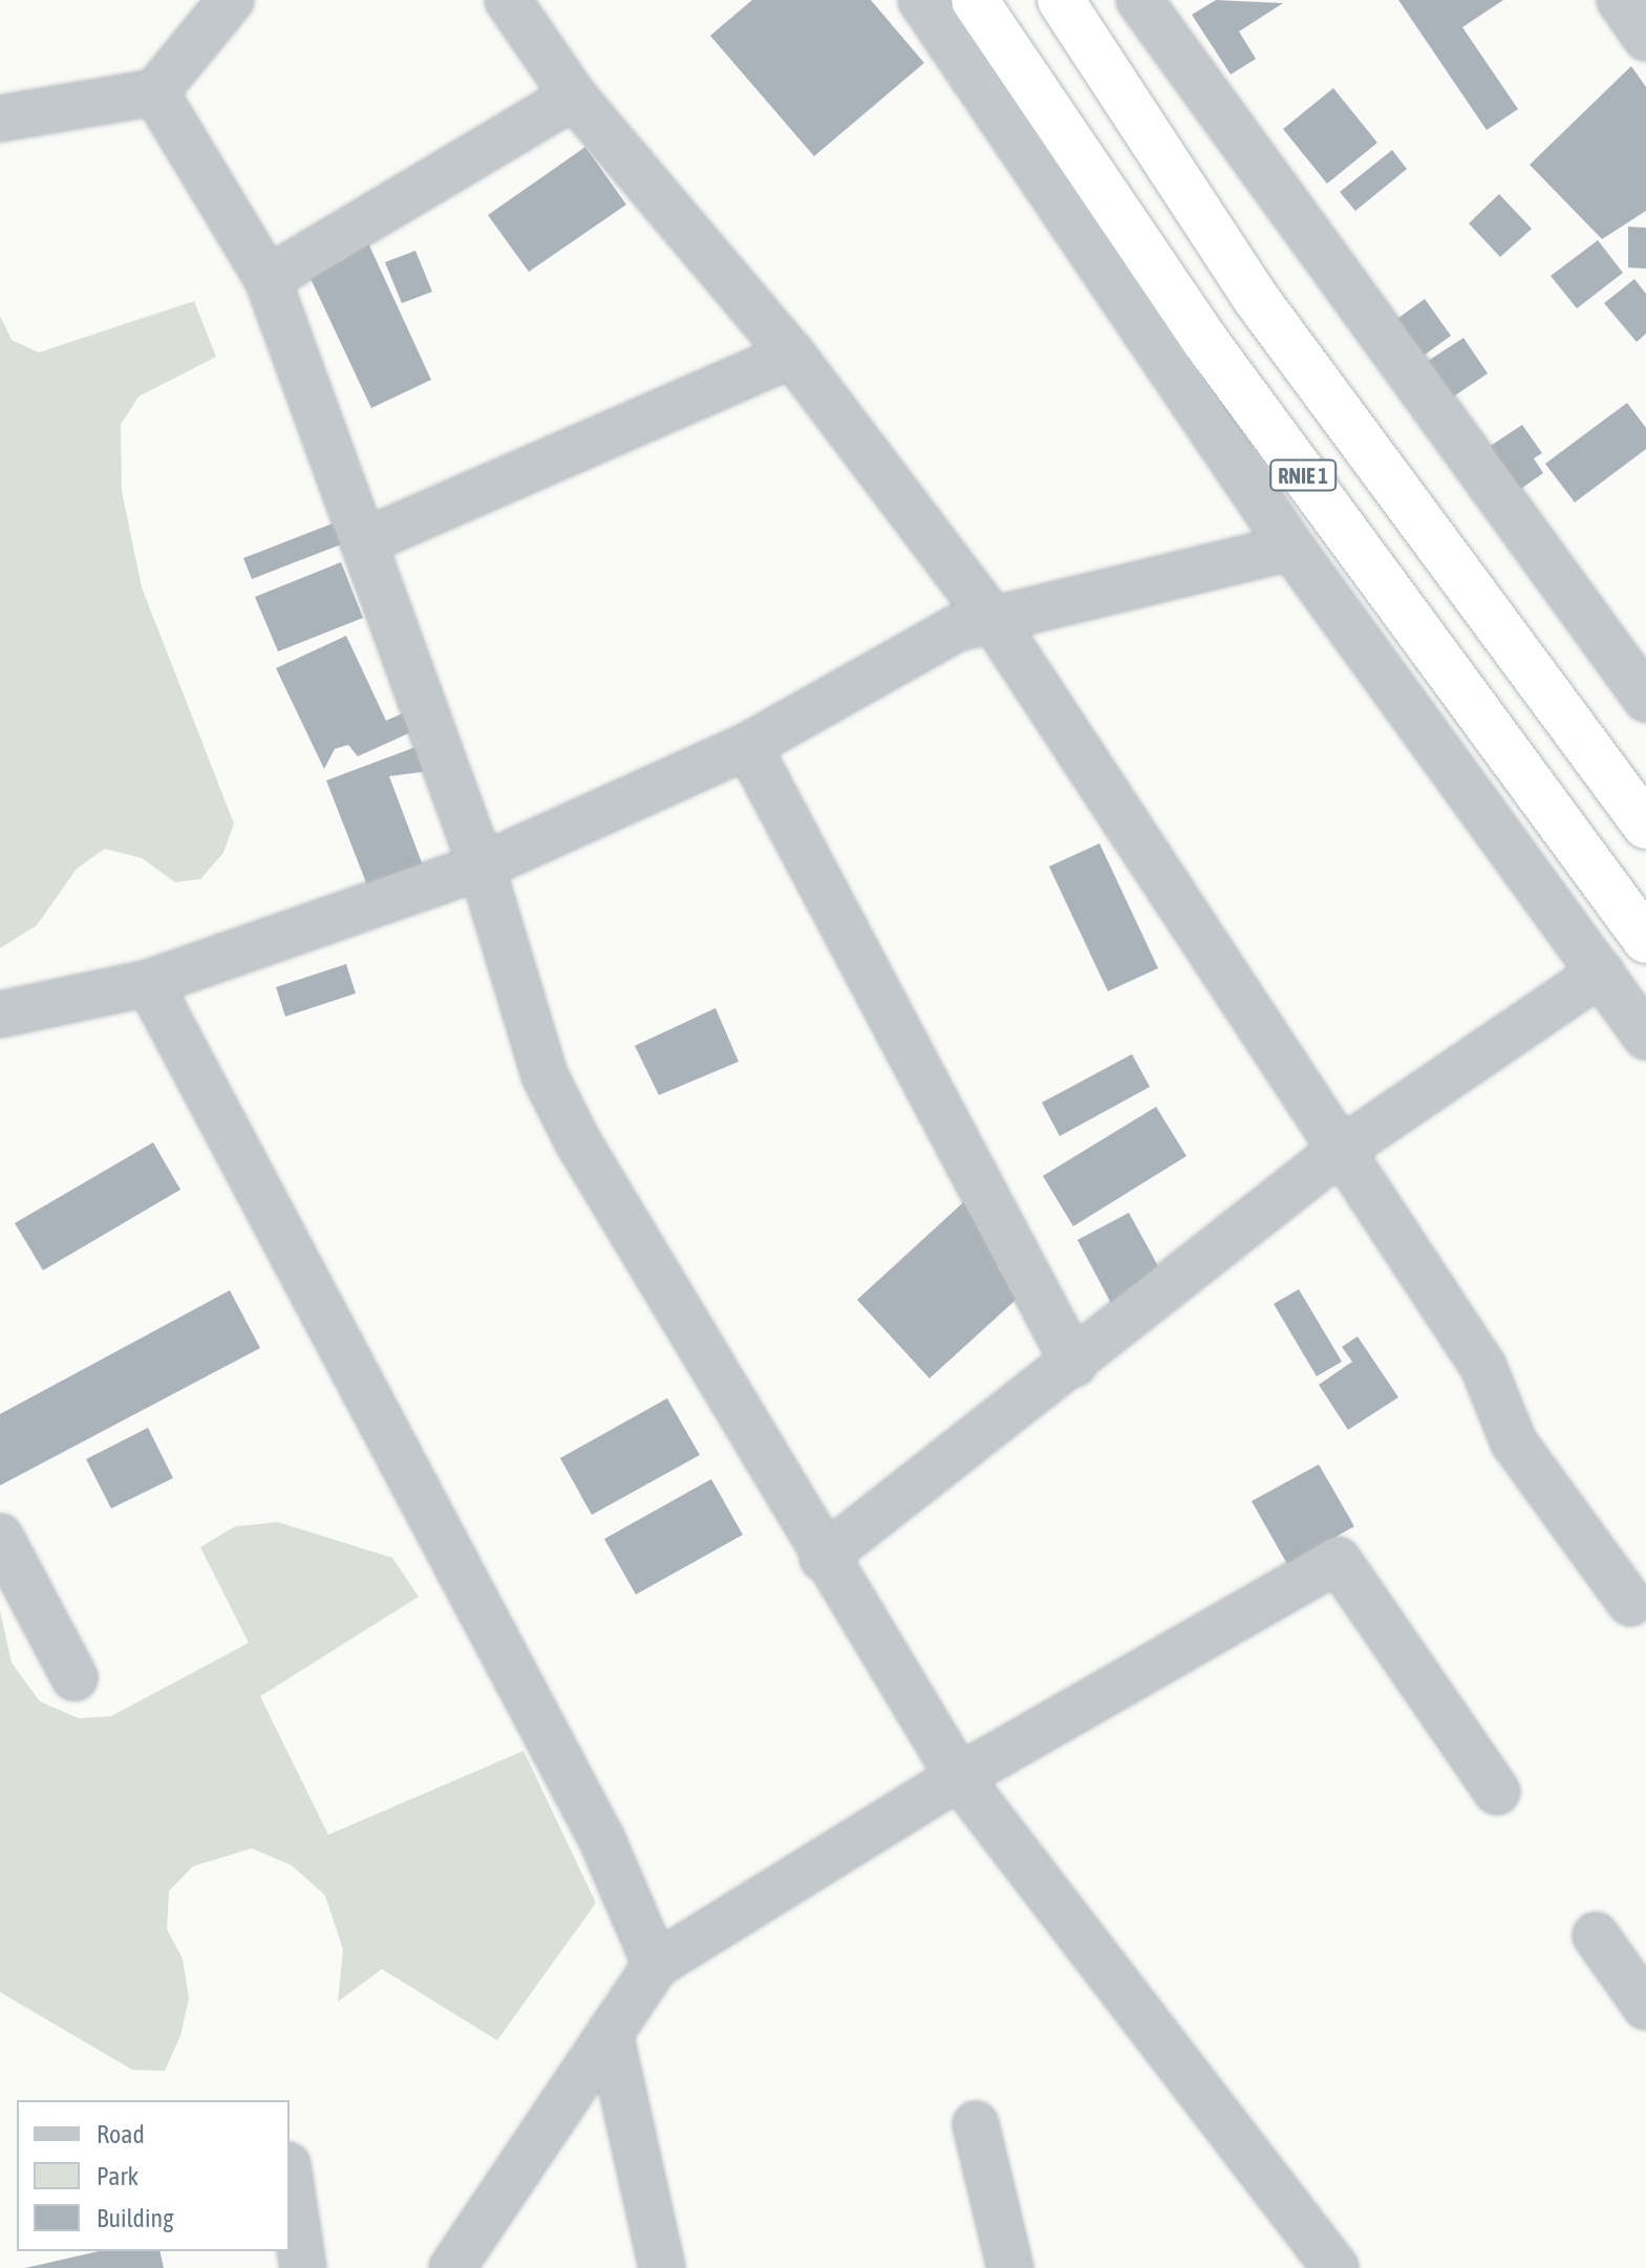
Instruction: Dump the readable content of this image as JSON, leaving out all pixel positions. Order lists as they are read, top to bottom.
{
  "streets": {
    "highway": ["RNIE 1"]
  },
  "legend": ["Road", "Park", "Building"]
}
